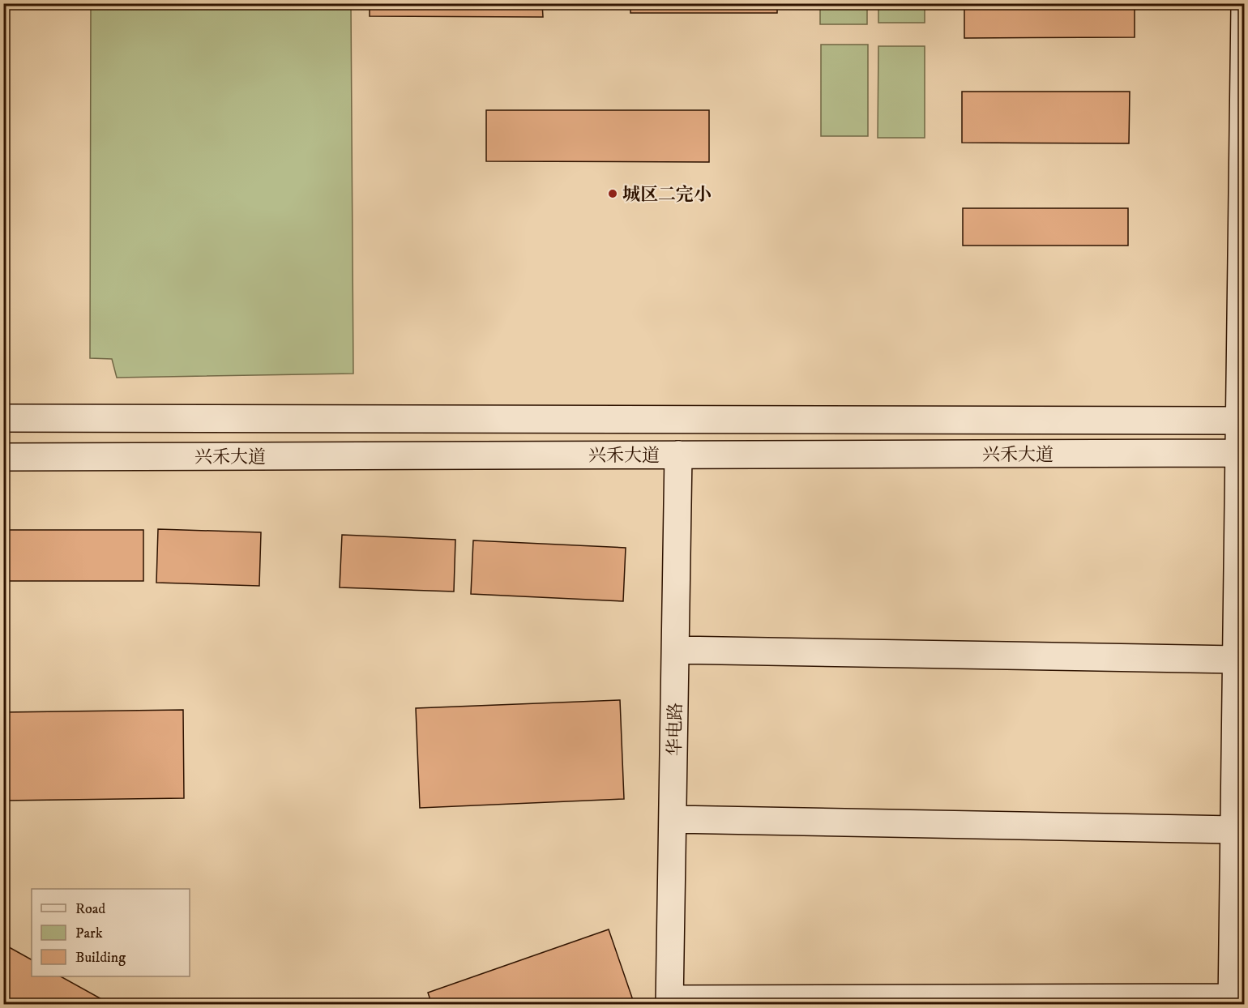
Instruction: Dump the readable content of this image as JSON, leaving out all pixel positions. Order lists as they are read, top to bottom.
{
  "streets": {
    "main road": ["兴禾大道", "华电路"]
  },
  "crossings": [
    ["兴禾大道", "华电路"]
  ],
  "places": ["城区二完小"],
  "legend": ["Road", "Park", "Building"]
}
